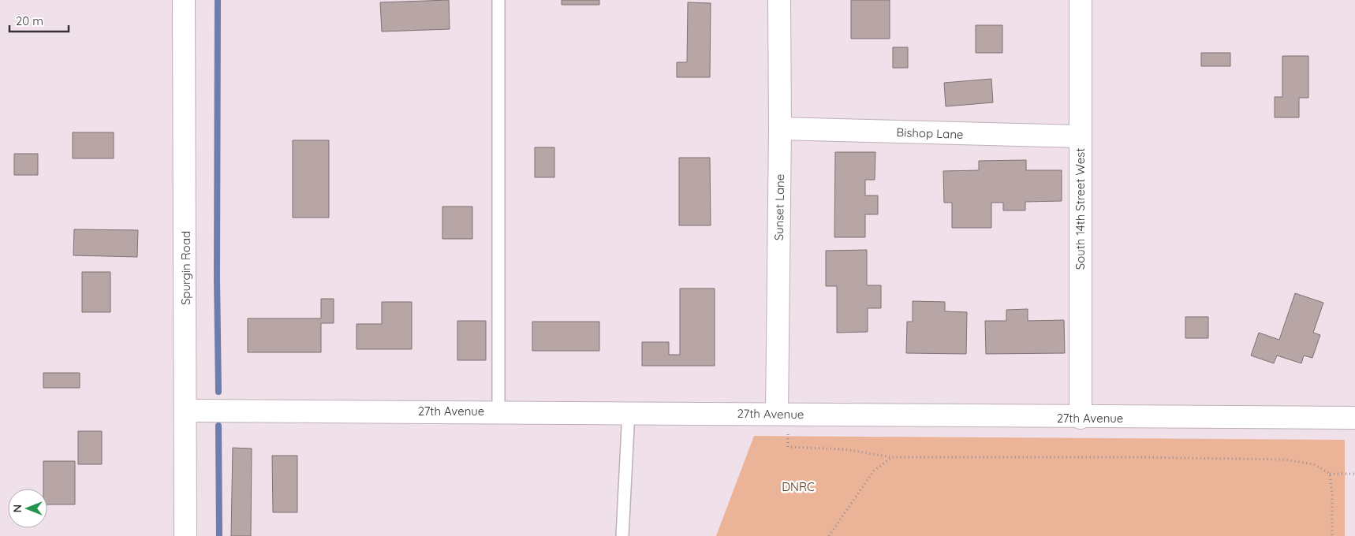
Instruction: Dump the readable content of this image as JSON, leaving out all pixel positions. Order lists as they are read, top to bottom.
{
  "streets": {
    "street": [
      "Bishop Lane",
      "Sunset Lane",
      "South 14th Street West",
      "Spurgin Road",
      "27th Avenue"
    ]
  },
  "crossings": [
    ["Bishop Lane", "Sunset Lane"],
    ["Bishop Lane", "South 14th Street West"],
    ["Sunset Lane", "27th Avenue"],
    ["South 14th Street West", "27th Avenue"],
    ["Spurgin Road", "27th Avenue"]
  ],
  "parks": ["DNRC"],
  "scale_bar": "20 m",
  "north": "left"
}
